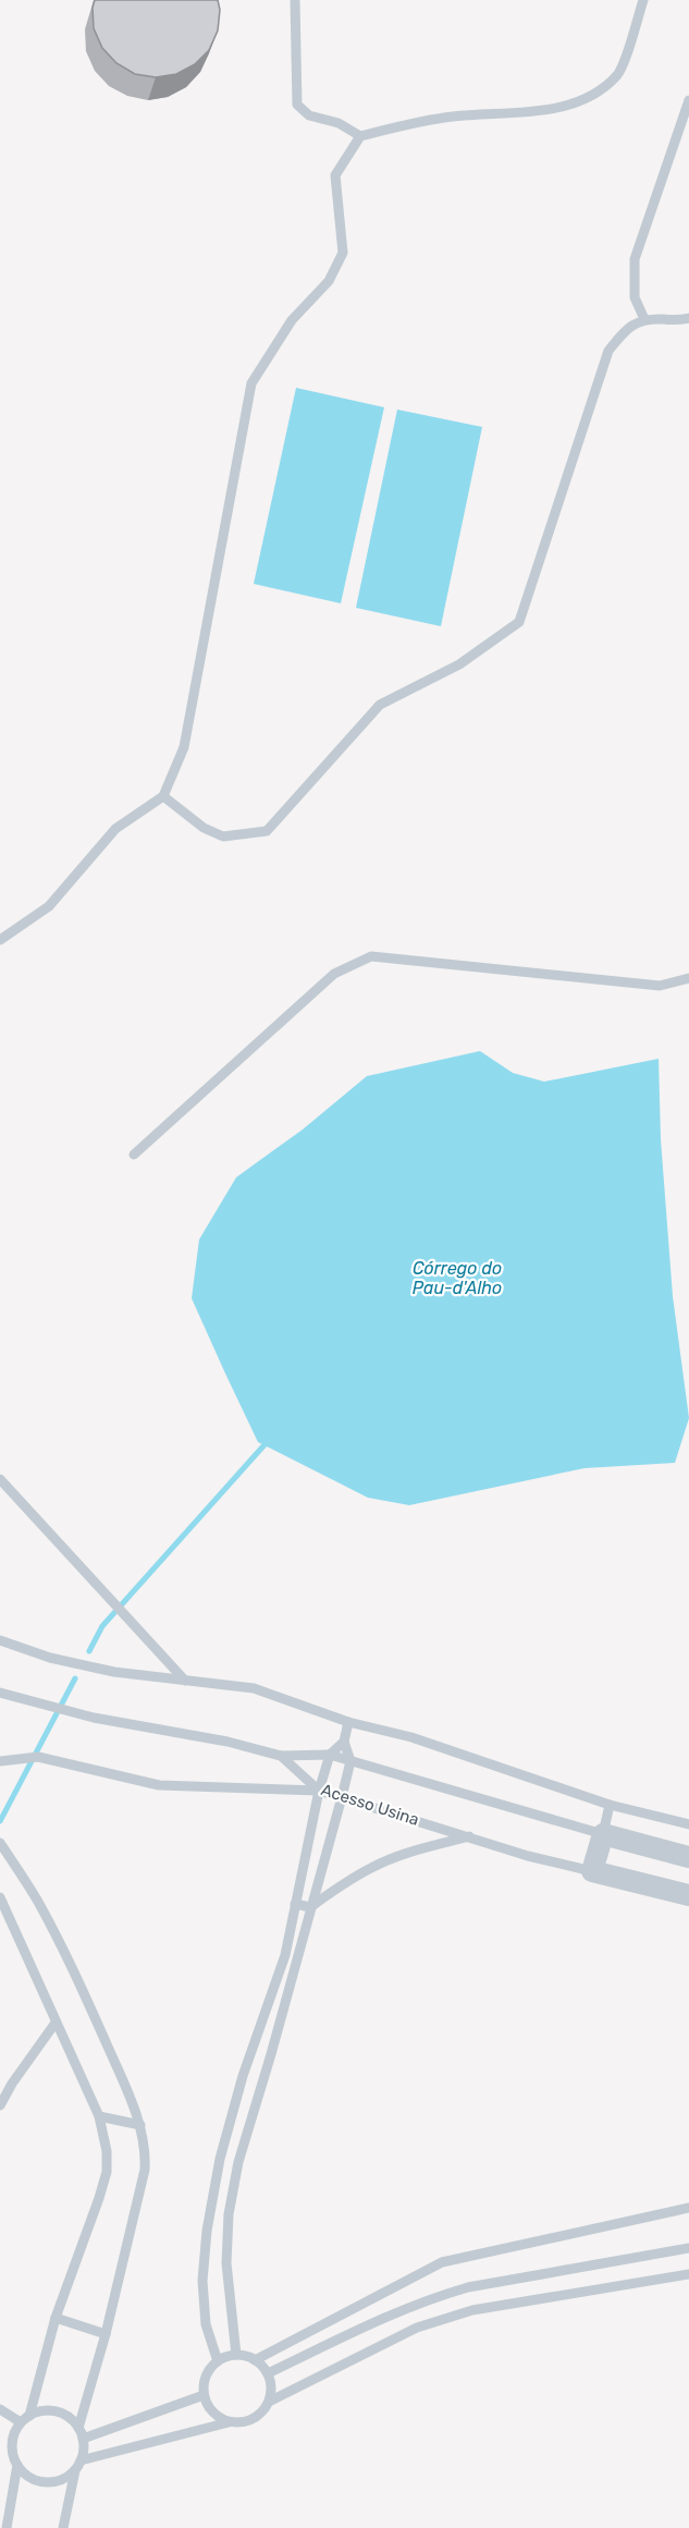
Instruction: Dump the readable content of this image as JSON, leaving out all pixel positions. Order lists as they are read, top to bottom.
{
  "streets": {
    "street": ["Acesso Usina"]
  },
  "water": ["Córrego do Pau-d'Alho"]
}
